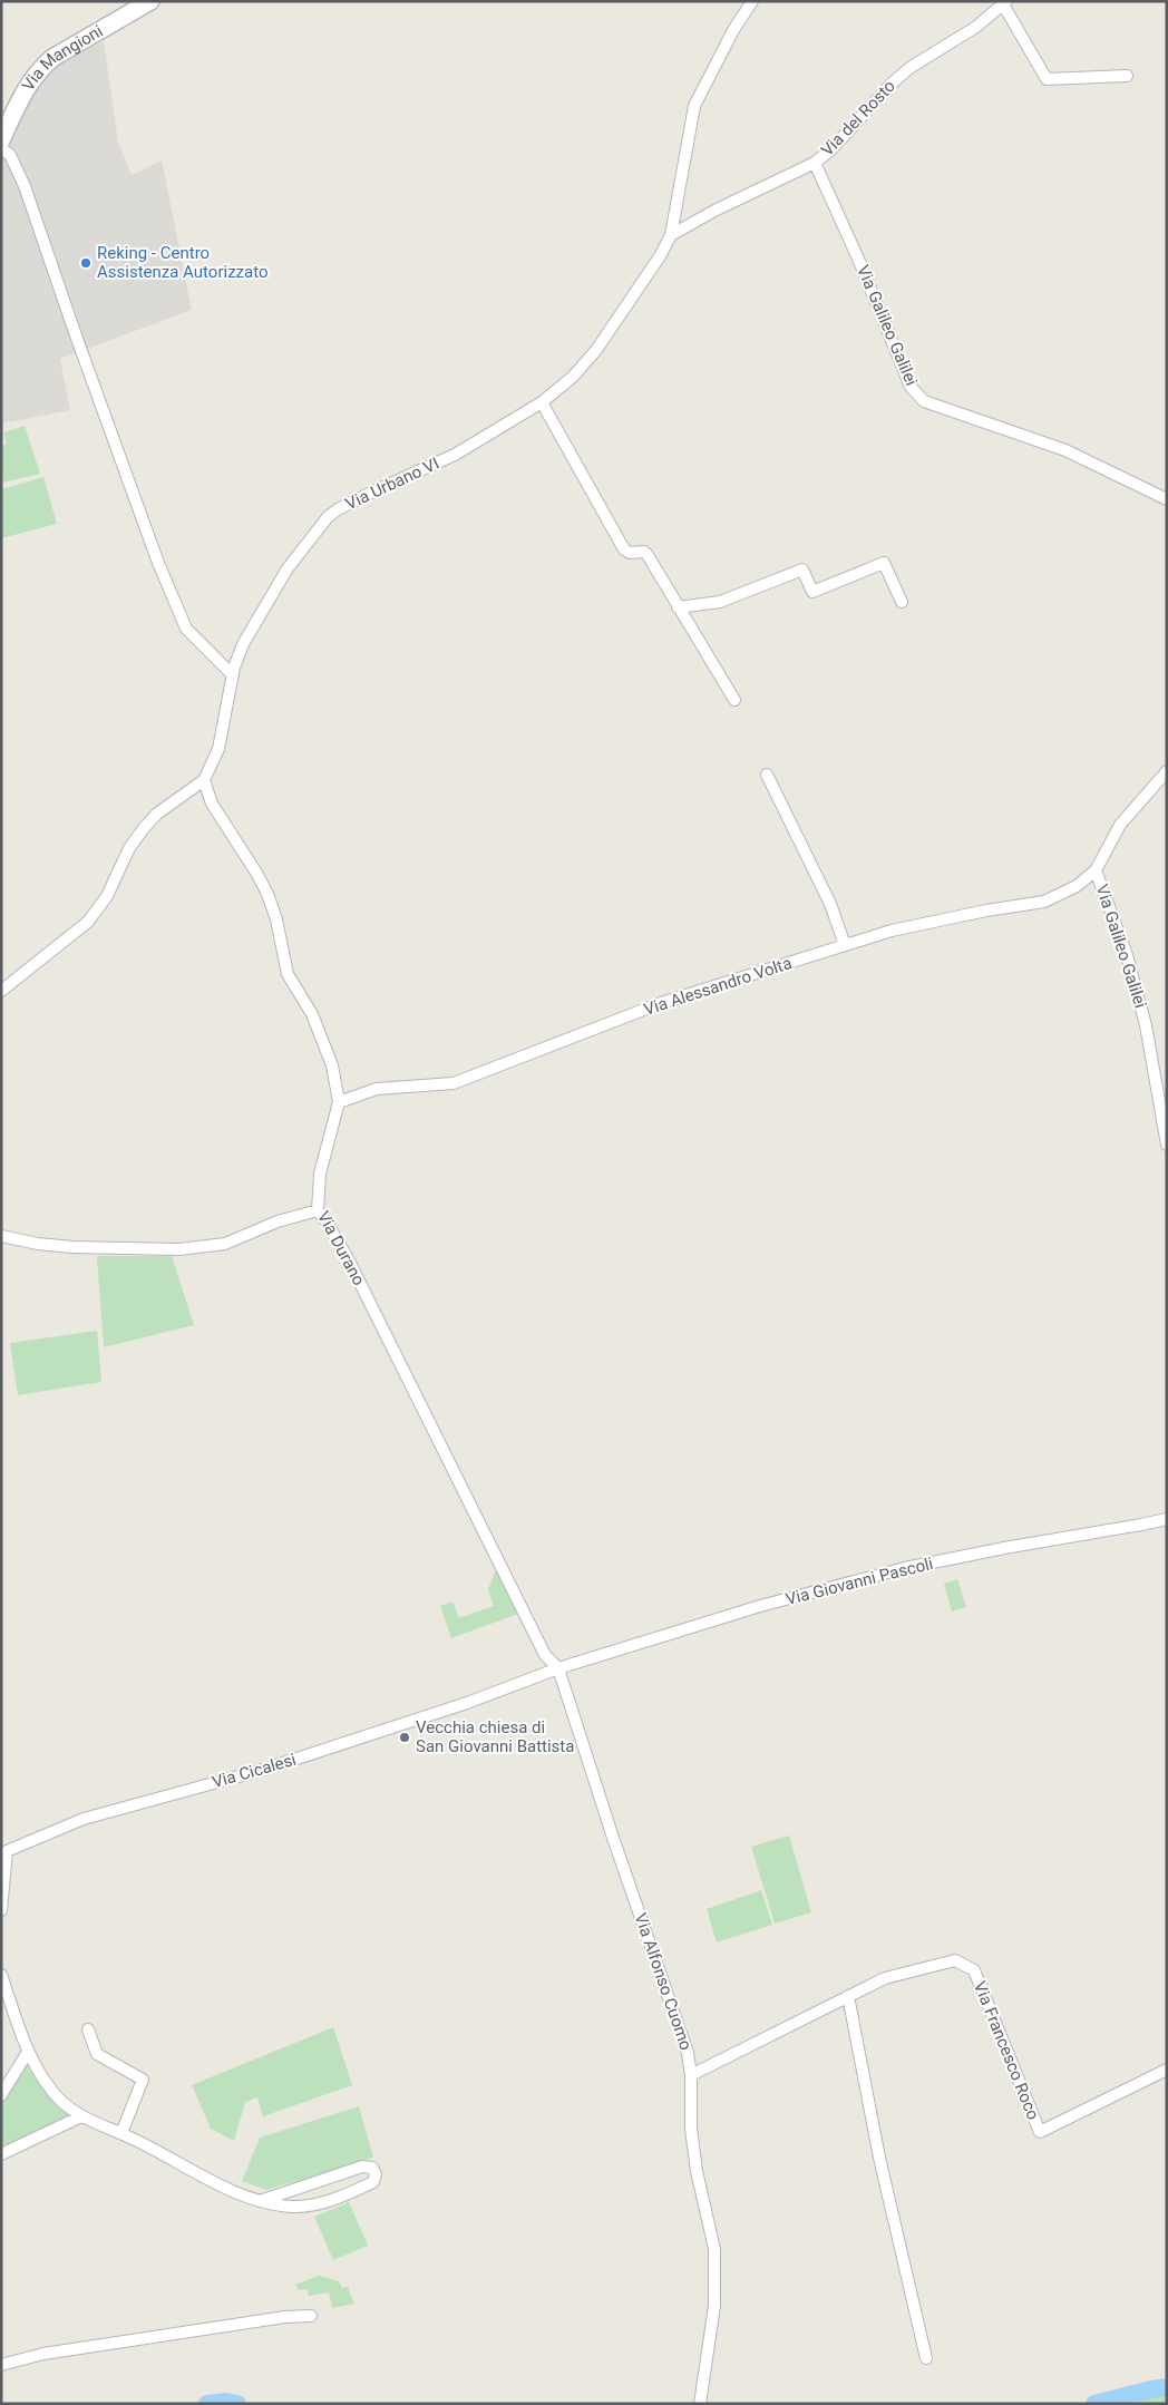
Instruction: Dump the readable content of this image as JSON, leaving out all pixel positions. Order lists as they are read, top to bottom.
{
  "streets": {
    "street": [
      "Via Mangioni",
      "Via del Rosto",
      "Via Galileo Galilei",
      "Via Urbano VI",
      "Via Alessandro Volta",
      "Via Durano",
      "Via Giovanni Pascoli",
      "Via Cicalesi",
      "Via Alfonso Cuomo",
      "Via Francesco Roco"
    ]
  },
  "crossings": [
    ["Via del Rosto", "Via Galileo Galilei"],
    ["Via del Rosto", "Via Urbano VI"],
    ["Via Galileo Galilei", "Via Alessandro Volta"],
    ["Via Urbano VI", "Via Durano"],
    ["Via Alessandro Volta", "Via Durano"],
    ["Via Durano", "Via Giovanni Pascoli"],
    ["Via Durano", "Via Cicalesi"],
    ["Via Durano", "Via Alfonso Cuomo"],
    ["Via Giovanni Pascoli", "Via Cicalesi"],
    ["Via Giovanni Pascoli", "Via Alfonso Cuomo"],
    ["Via Cicalesi", "Via Alfonso Cuomo"],
    ["Via Alfonso Cuomo", "Via Francesco Roco"]
  ],
  "places": ["Reking - Centro Assistenza Autorizzato", "Vecchia chiesa di San Giovanni Battista"]
}
